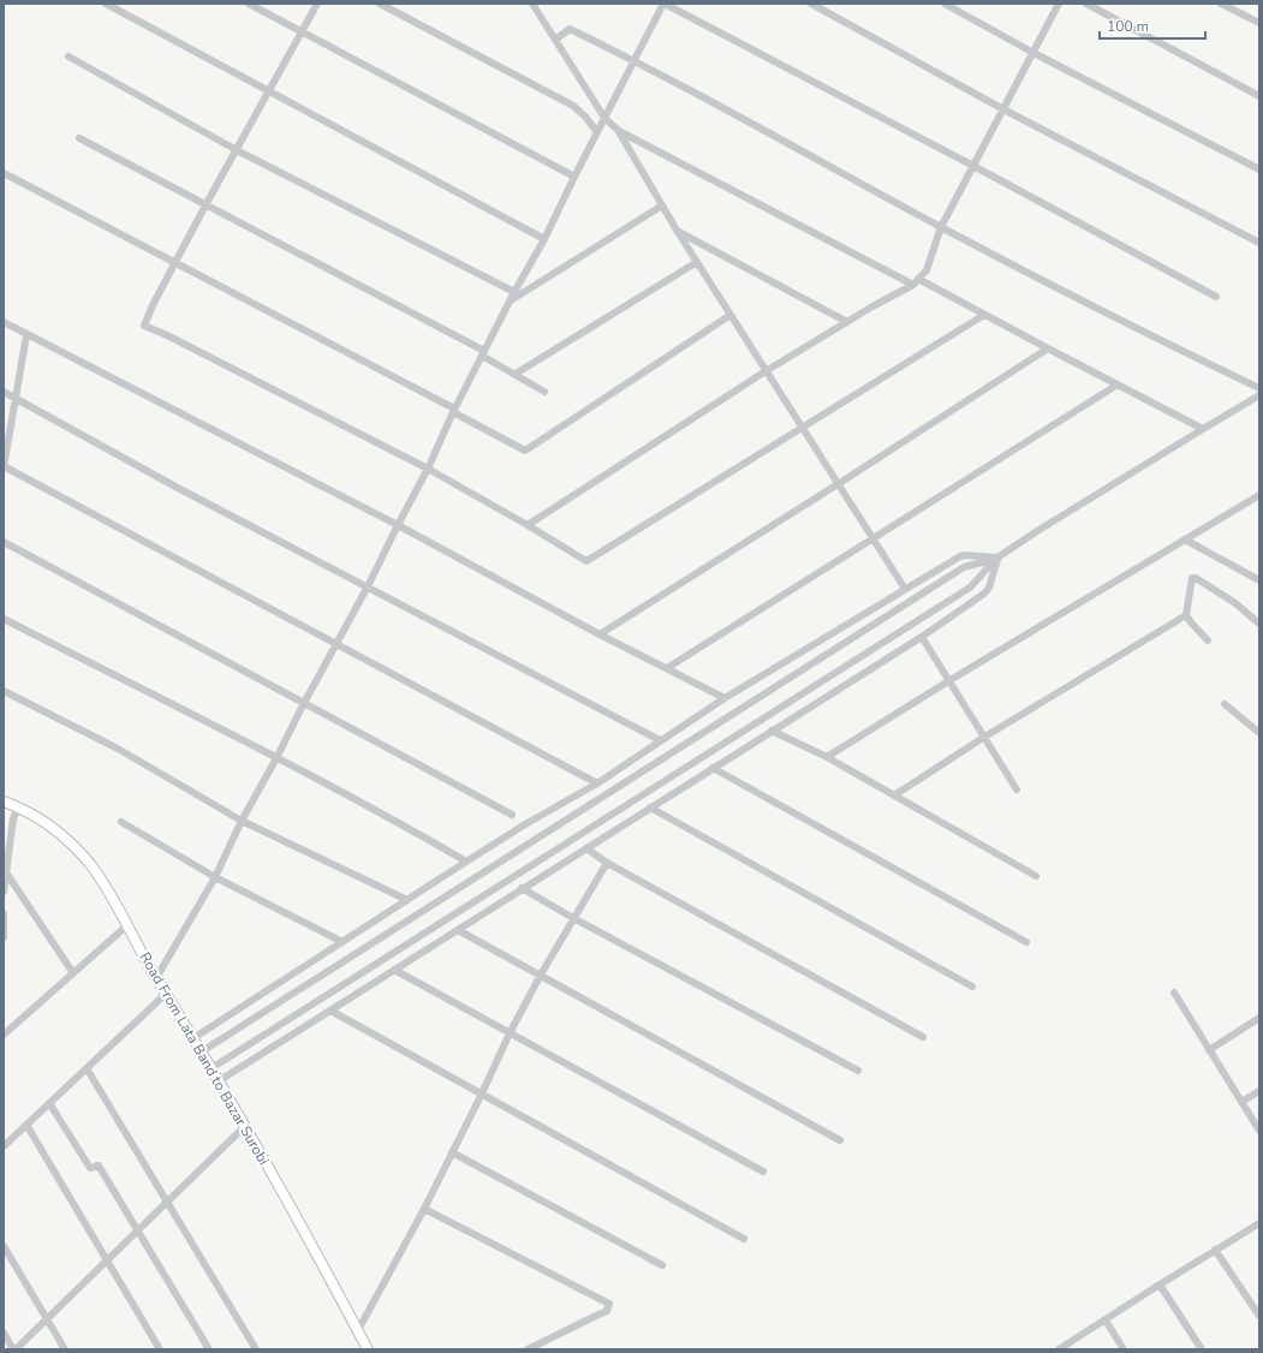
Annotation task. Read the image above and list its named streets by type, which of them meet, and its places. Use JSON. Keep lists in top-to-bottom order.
{
  "streets": {
    "main road": ["Road From Lata Band to Bazar Surobi"]
  },
  "scale_bar": "100 m"
}
